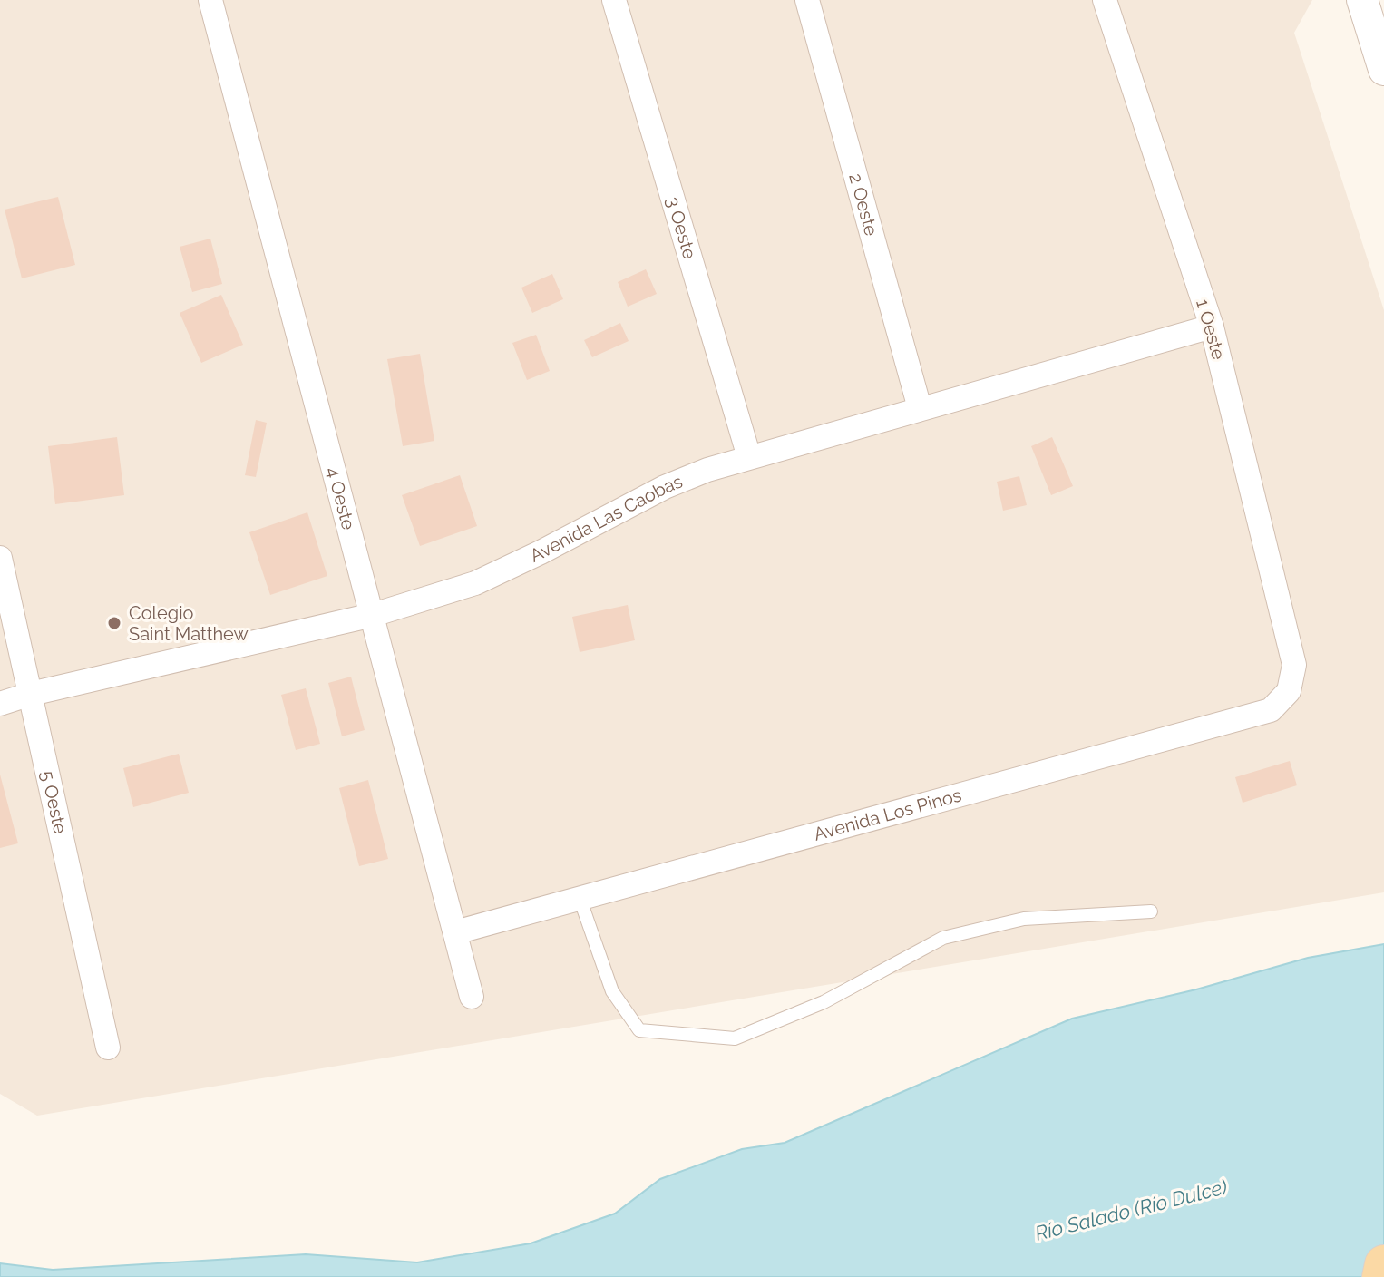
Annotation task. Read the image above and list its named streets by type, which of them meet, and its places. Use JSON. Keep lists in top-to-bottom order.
{
  "streets": {
    "street": [
      "2 Oeste",
      "3 Oeste",
      "1 Oeste",
      "4 Oeste",
      "Avenida Las Caobas",
      "5 Oeste",
      "Avenida Los Pinos"
    ]
  },
  "crossings": [
    ["2 Oeste", "Avenida Las Caobas"],
    ["3 Oeste", "Avenida Las Caobas"],
    ["1 Oeste", "Avenida Las Caobas"],
    ["1 Oeste", "Avenida Los Pinos"],
    ["4 Oeste", "Avenida Las Caobas"],
    ["4 Oeste", "Avenida Los Pinos"],
    ["Avenida Las Caobas", "5 Oeste"]
  ],
  "water": ["Río Salado (Río Dulce)"],
  "places": ["Colegio Saint Matthew"]
}
